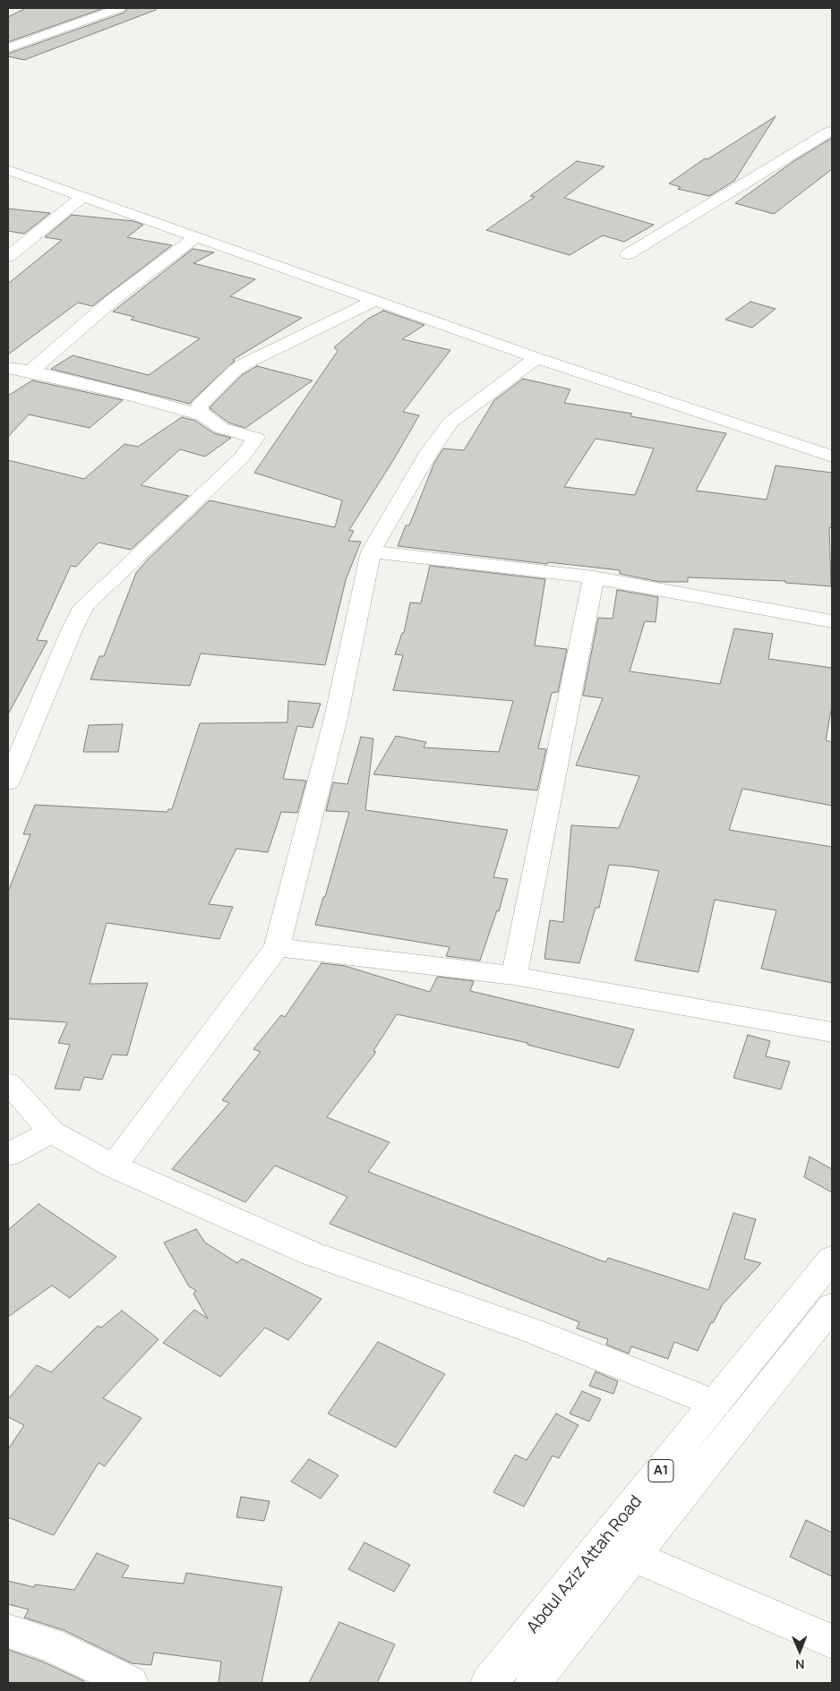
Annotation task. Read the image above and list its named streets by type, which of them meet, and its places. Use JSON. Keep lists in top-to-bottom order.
{
  "streets": {
    "main road": ["A1", "Abdul Aziz Attah Road"]
  },
  "north": "bottom"
}
